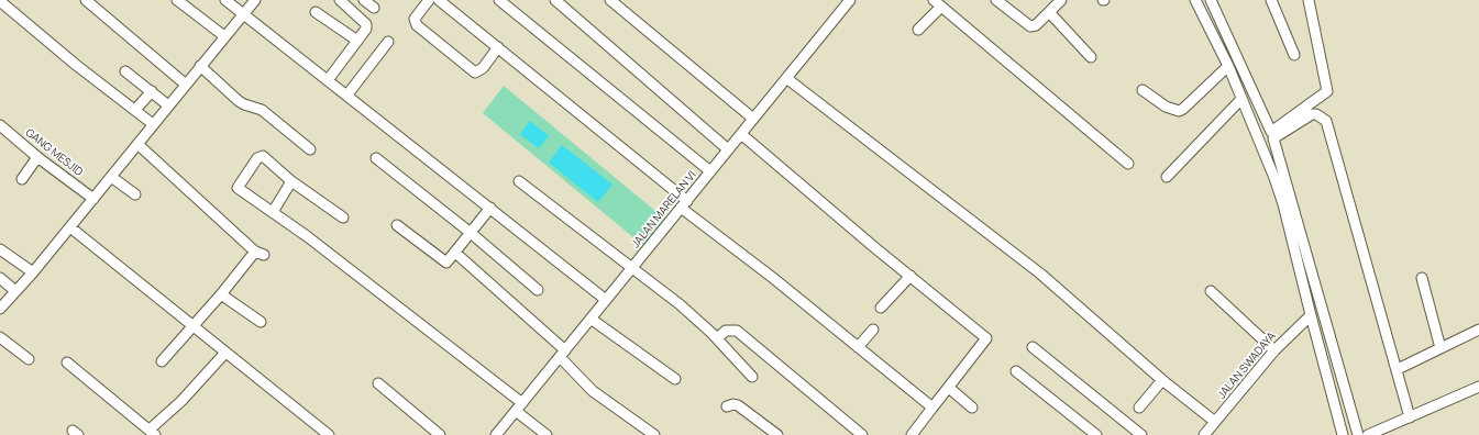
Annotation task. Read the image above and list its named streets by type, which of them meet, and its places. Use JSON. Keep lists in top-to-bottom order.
{
  "streets": {
    "street": ["GANG MESJID", "JALAN MARELAN VI", "JALAN SWADAYA"]
  }
}
